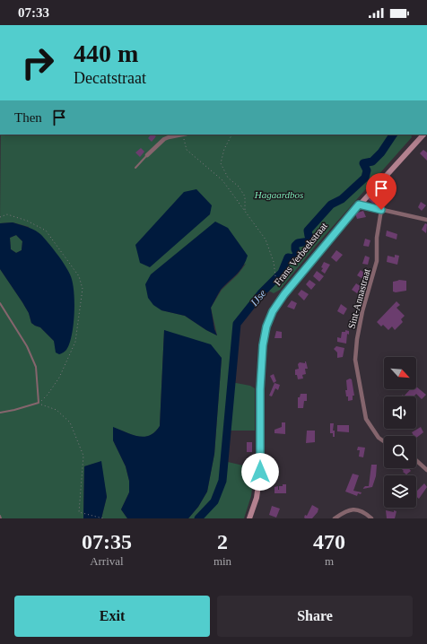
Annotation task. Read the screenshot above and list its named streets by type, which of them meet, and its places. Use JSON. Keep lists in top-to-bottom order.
{
  "streets": {
    "main road": ["Frans Verbeekstraat"],
    "street": ["Sint-Annastraat"]
  },
  "water": ["IJse"],
  "parks": ["Hagaardbos"],
  "north": "bottom right",
  "page": {
    "status": "07:33",
    "turn": ["440 m", "Decatstraat"],
    "then": "Then",
    "eta": [
      "07:35",
      "Arrival",
      "2",
      "min",
      "470",
      "m"
    ],
    "buttons": ["Exit", "Share"]
  }
}
